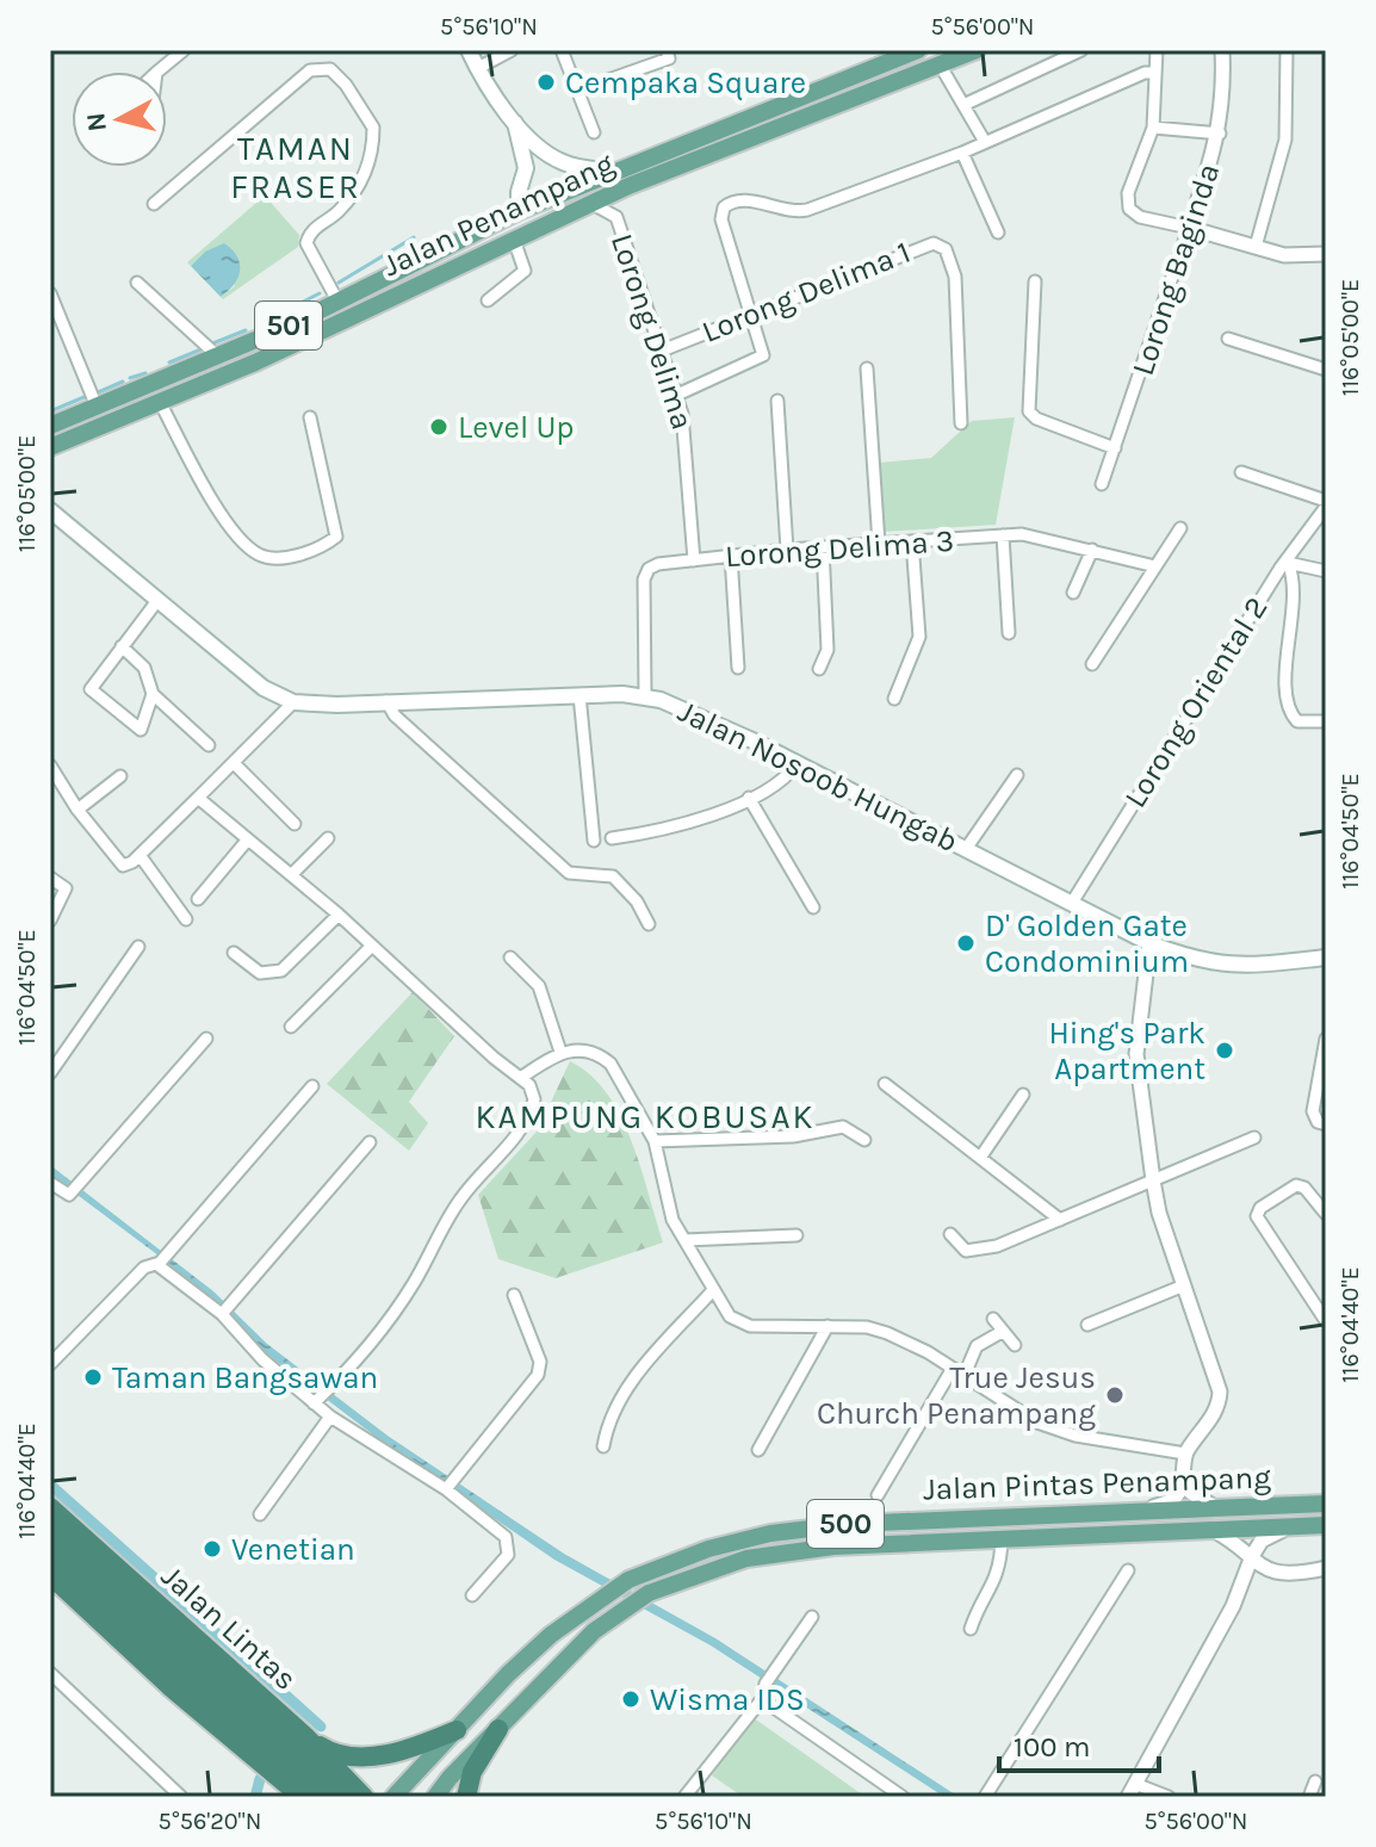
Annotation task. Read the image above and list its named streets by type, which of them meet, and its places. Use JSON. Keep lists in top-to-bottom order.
{
  "streets": {
    "highway": ["Jalan Lintas"],
    "main road": [
      "Jalan Penampang",
      "501",
      "Jalan Nosoob Hungab",
      "Jalan Pintas Penampang",
      "500"
    ],
    "street": [
      "Lorong Baginda",
      "Lorong Delima 1",
      "Lorong Delima",
      "Lorong Delima 3",
      "Lorong Oriental 2"
    ]
  },
  "crossings": [
    ["Jalan Penampang", "Lorong Delima"],
    ["Lorong Delima 1", "Lorong Delima"],
    ["Lorong Delima", "Lorong Delima 3"],
    ["Lorong Delima 3", "Jalan Nosoob Hungab"],
    ["Lorong Oriental 2", "Jalan Nosoob Hungab"]
  ],
  "districts": ["TAMAN FRASER", "KAMPUNG KOBUSAK"],
  "places": [
    "Cempaka Square",
    "Level Up",
    "D' Golden Gate Condominium",
    "Hing's Park Apartment",
    "Taman Bangsawan",
    "True Jesus Church Penampang",
    "Venetian",
    "Wisma IDS"
  ],
  "scale_bar": "100 m",
  "north": "left",
  "coordinates": [
    "5°56'10\"N",
    "5°56'00\"N",
    "116°05'00\"E",
    "116°04'50\"E",
    "116°04'40\"E",
    "5°56'20\"N"
  ]
}
